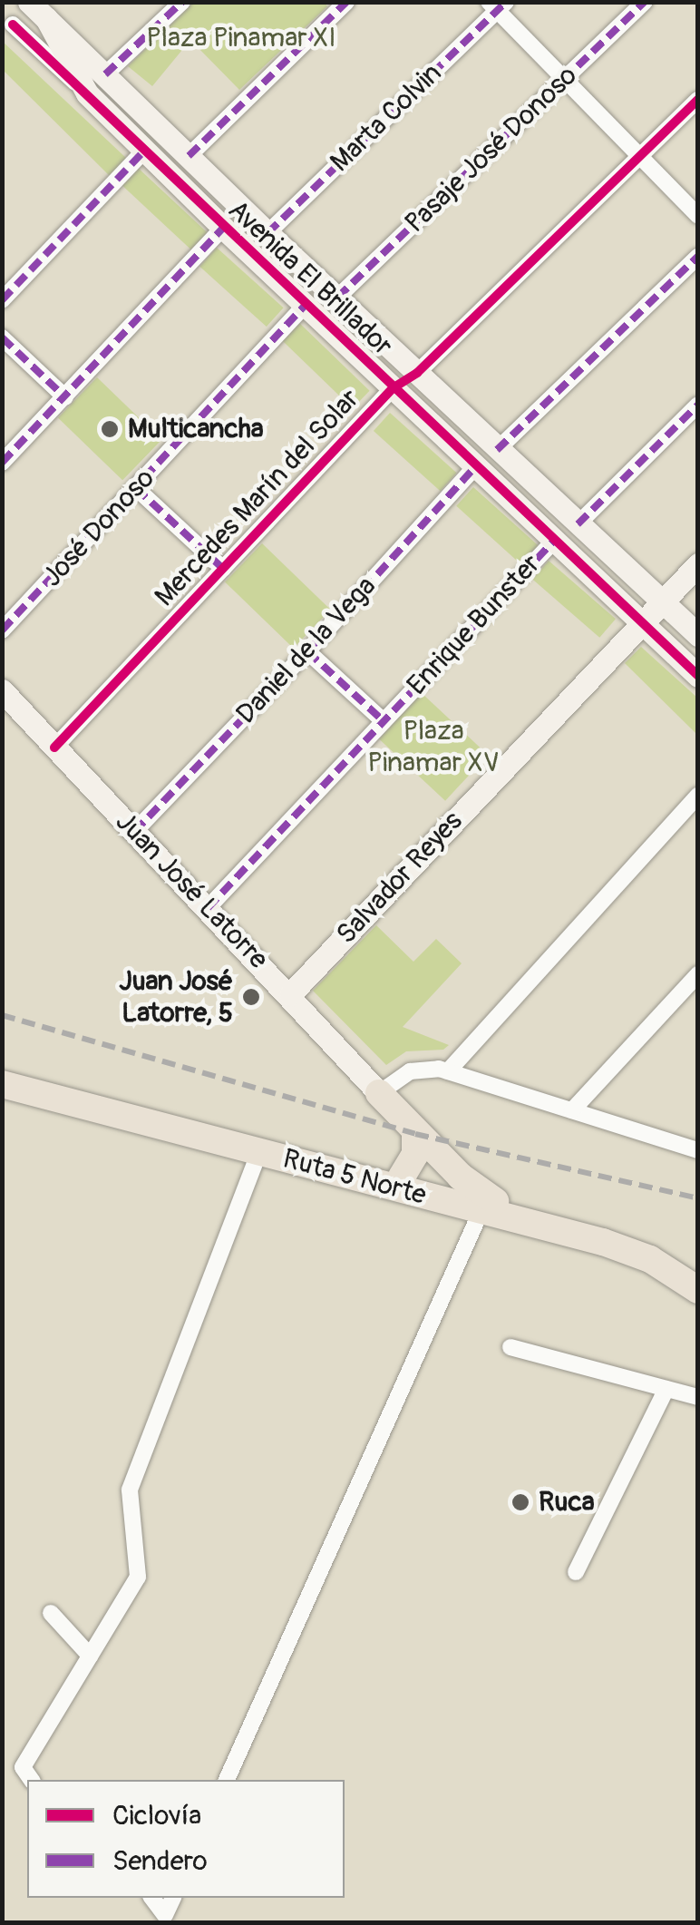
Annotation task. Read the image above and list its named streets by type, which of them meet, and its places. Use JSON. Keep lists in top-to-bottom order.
{
  "streets": {
    "highway": ["Ruta 5 Norte"],
    "street": [
      "Marta Colvin",
      "Pasaje José Donoso",
      "Avenida El Brillador",
      "Mercedes Marín del Solar",
      "José Donoso",
      "Enrique Bunster",
      "Daniel de la Vega",
      "Salvador Reyes",
      "Juan José Latorre"
    ]
  },
  "crossings": [
    ["Marta Colvin", "Avenida El Brillador"],
    ["Pasaje José Donoso", "Avenida El Brillador"],
    ["Avenida El Brillador", "Mercedes Marín del Solar"],
    ["Avenida El Brillador", "José Donoso"],
    ["Avenida El Brillador", "Enrique Bunster"],
    ["Avenida El Brillador", "Daniel de la Vega"],
    ["Avenida El Brillador", "Salvador Reyes"],
    ["Mercedes Marín del Solar", "Juan José Latorre"],
    ["Enrique Bunster", "Juan José Latorre"],
    ["Daniel de la Vega", "Juan José Latorre"],
    ["Salvador Reyes", "Juan José Latorre"]
  ],
  "parks": ["Plaza Pinamar XI", "Plaza Pinamar XV"],
  "places": ["Multicancha", "Juan José Latorre, 5", "Ruca"],
  "legend": ["Ciclovía", "Sendero"]
}
